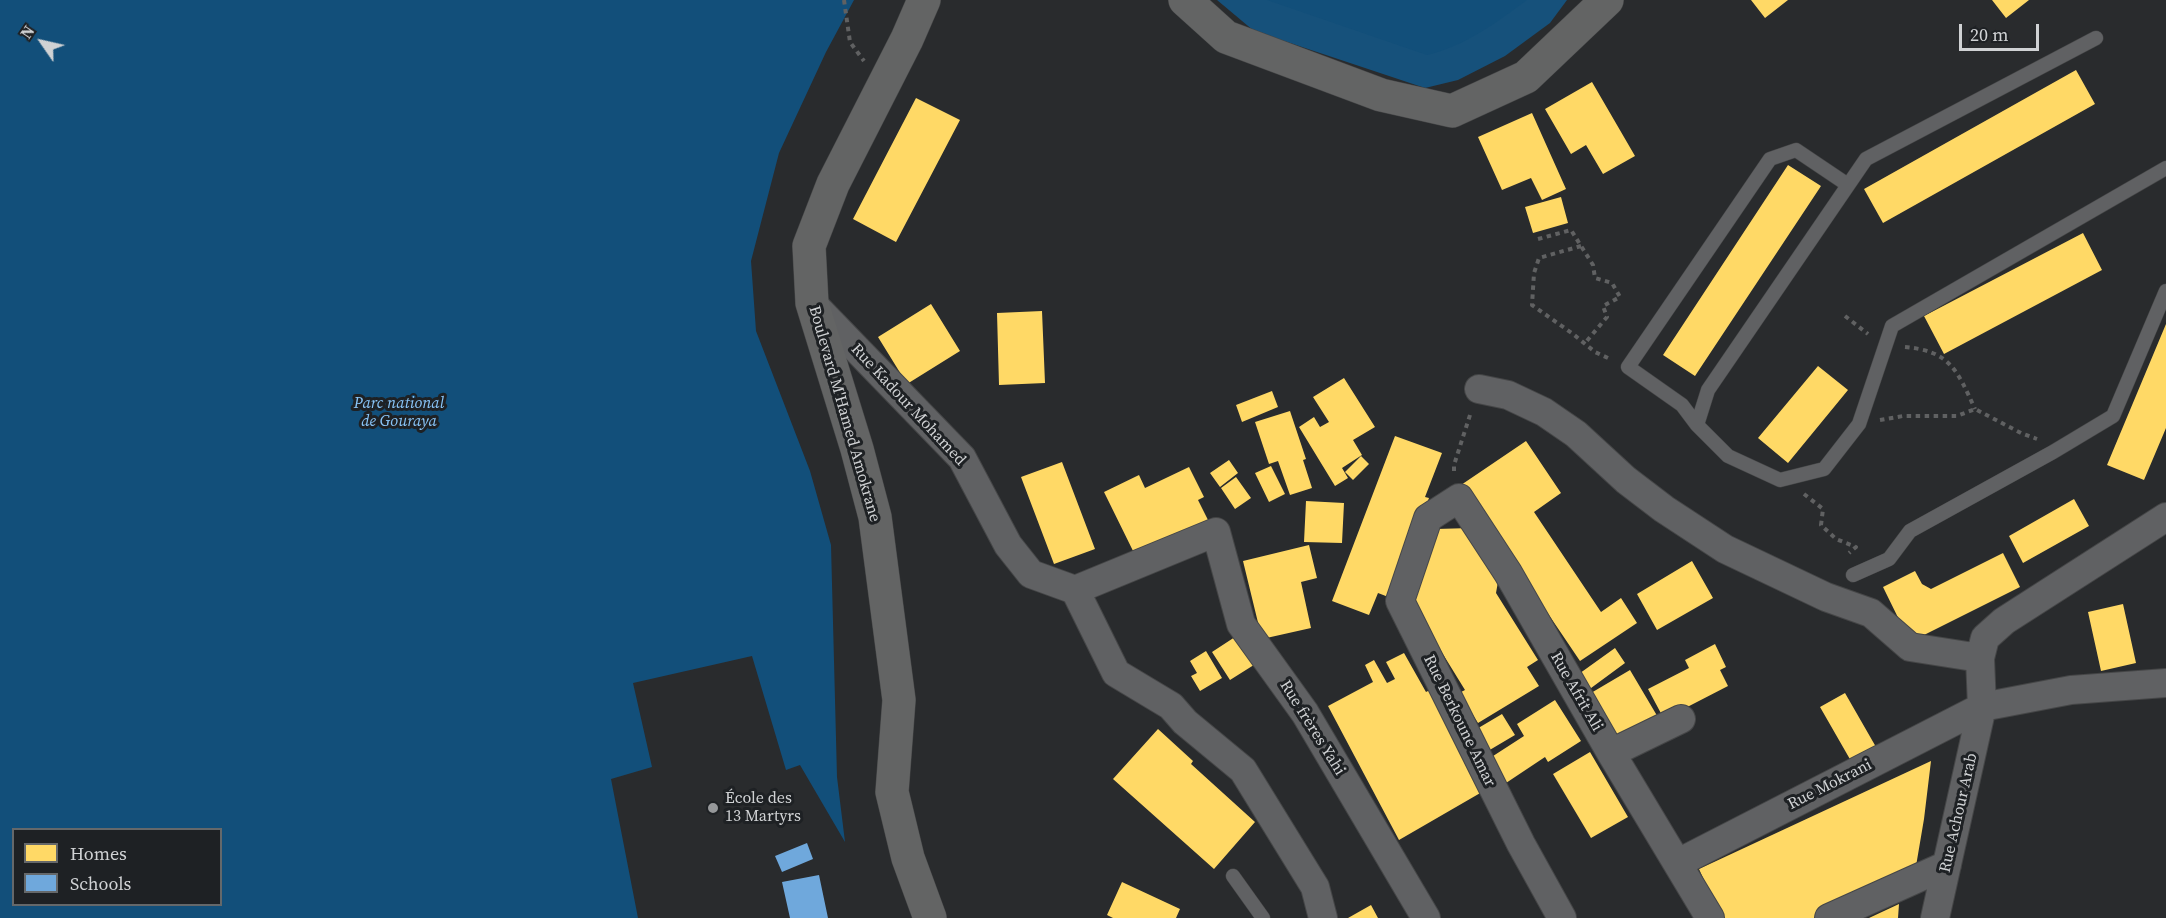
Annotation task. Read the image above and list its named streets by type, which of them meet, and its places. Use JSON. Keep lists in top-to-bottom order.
{
  "streets": {
    "main road": ["Boulevard M'Hamed Amokrane"],
    "street": [
      "Rue Kadour Mohamed",
      "Rue Afrit Ali",
      "Rue Berkoune Amar",
      "Rue frères Yahi",
      "Rue Mokrani",
      "Rue Achour Arab"
    ]
  },
  "crossings": [
    ["Rue Kadour Mohamed", "Boulevard M'Hamed Amokrane"],
    ["Rue Kadour Mohamed", "Rue frères Yahi"],
    ["Rue Afrit Ali", "Rue Berkoune Amar"],
    ["Rue Afrit Ali", "Rue Mokrani"],
    ["Rue Mokrani", "Rue Achour Arab"]
  ],
  "parks": ["Parc national de Gouraya"],
  "places": ["École des 13 Martyrs"],
  "legend": ["Homes", "Schools"],
  "scale_bar": "20 m",
  "north": "top left"
}
